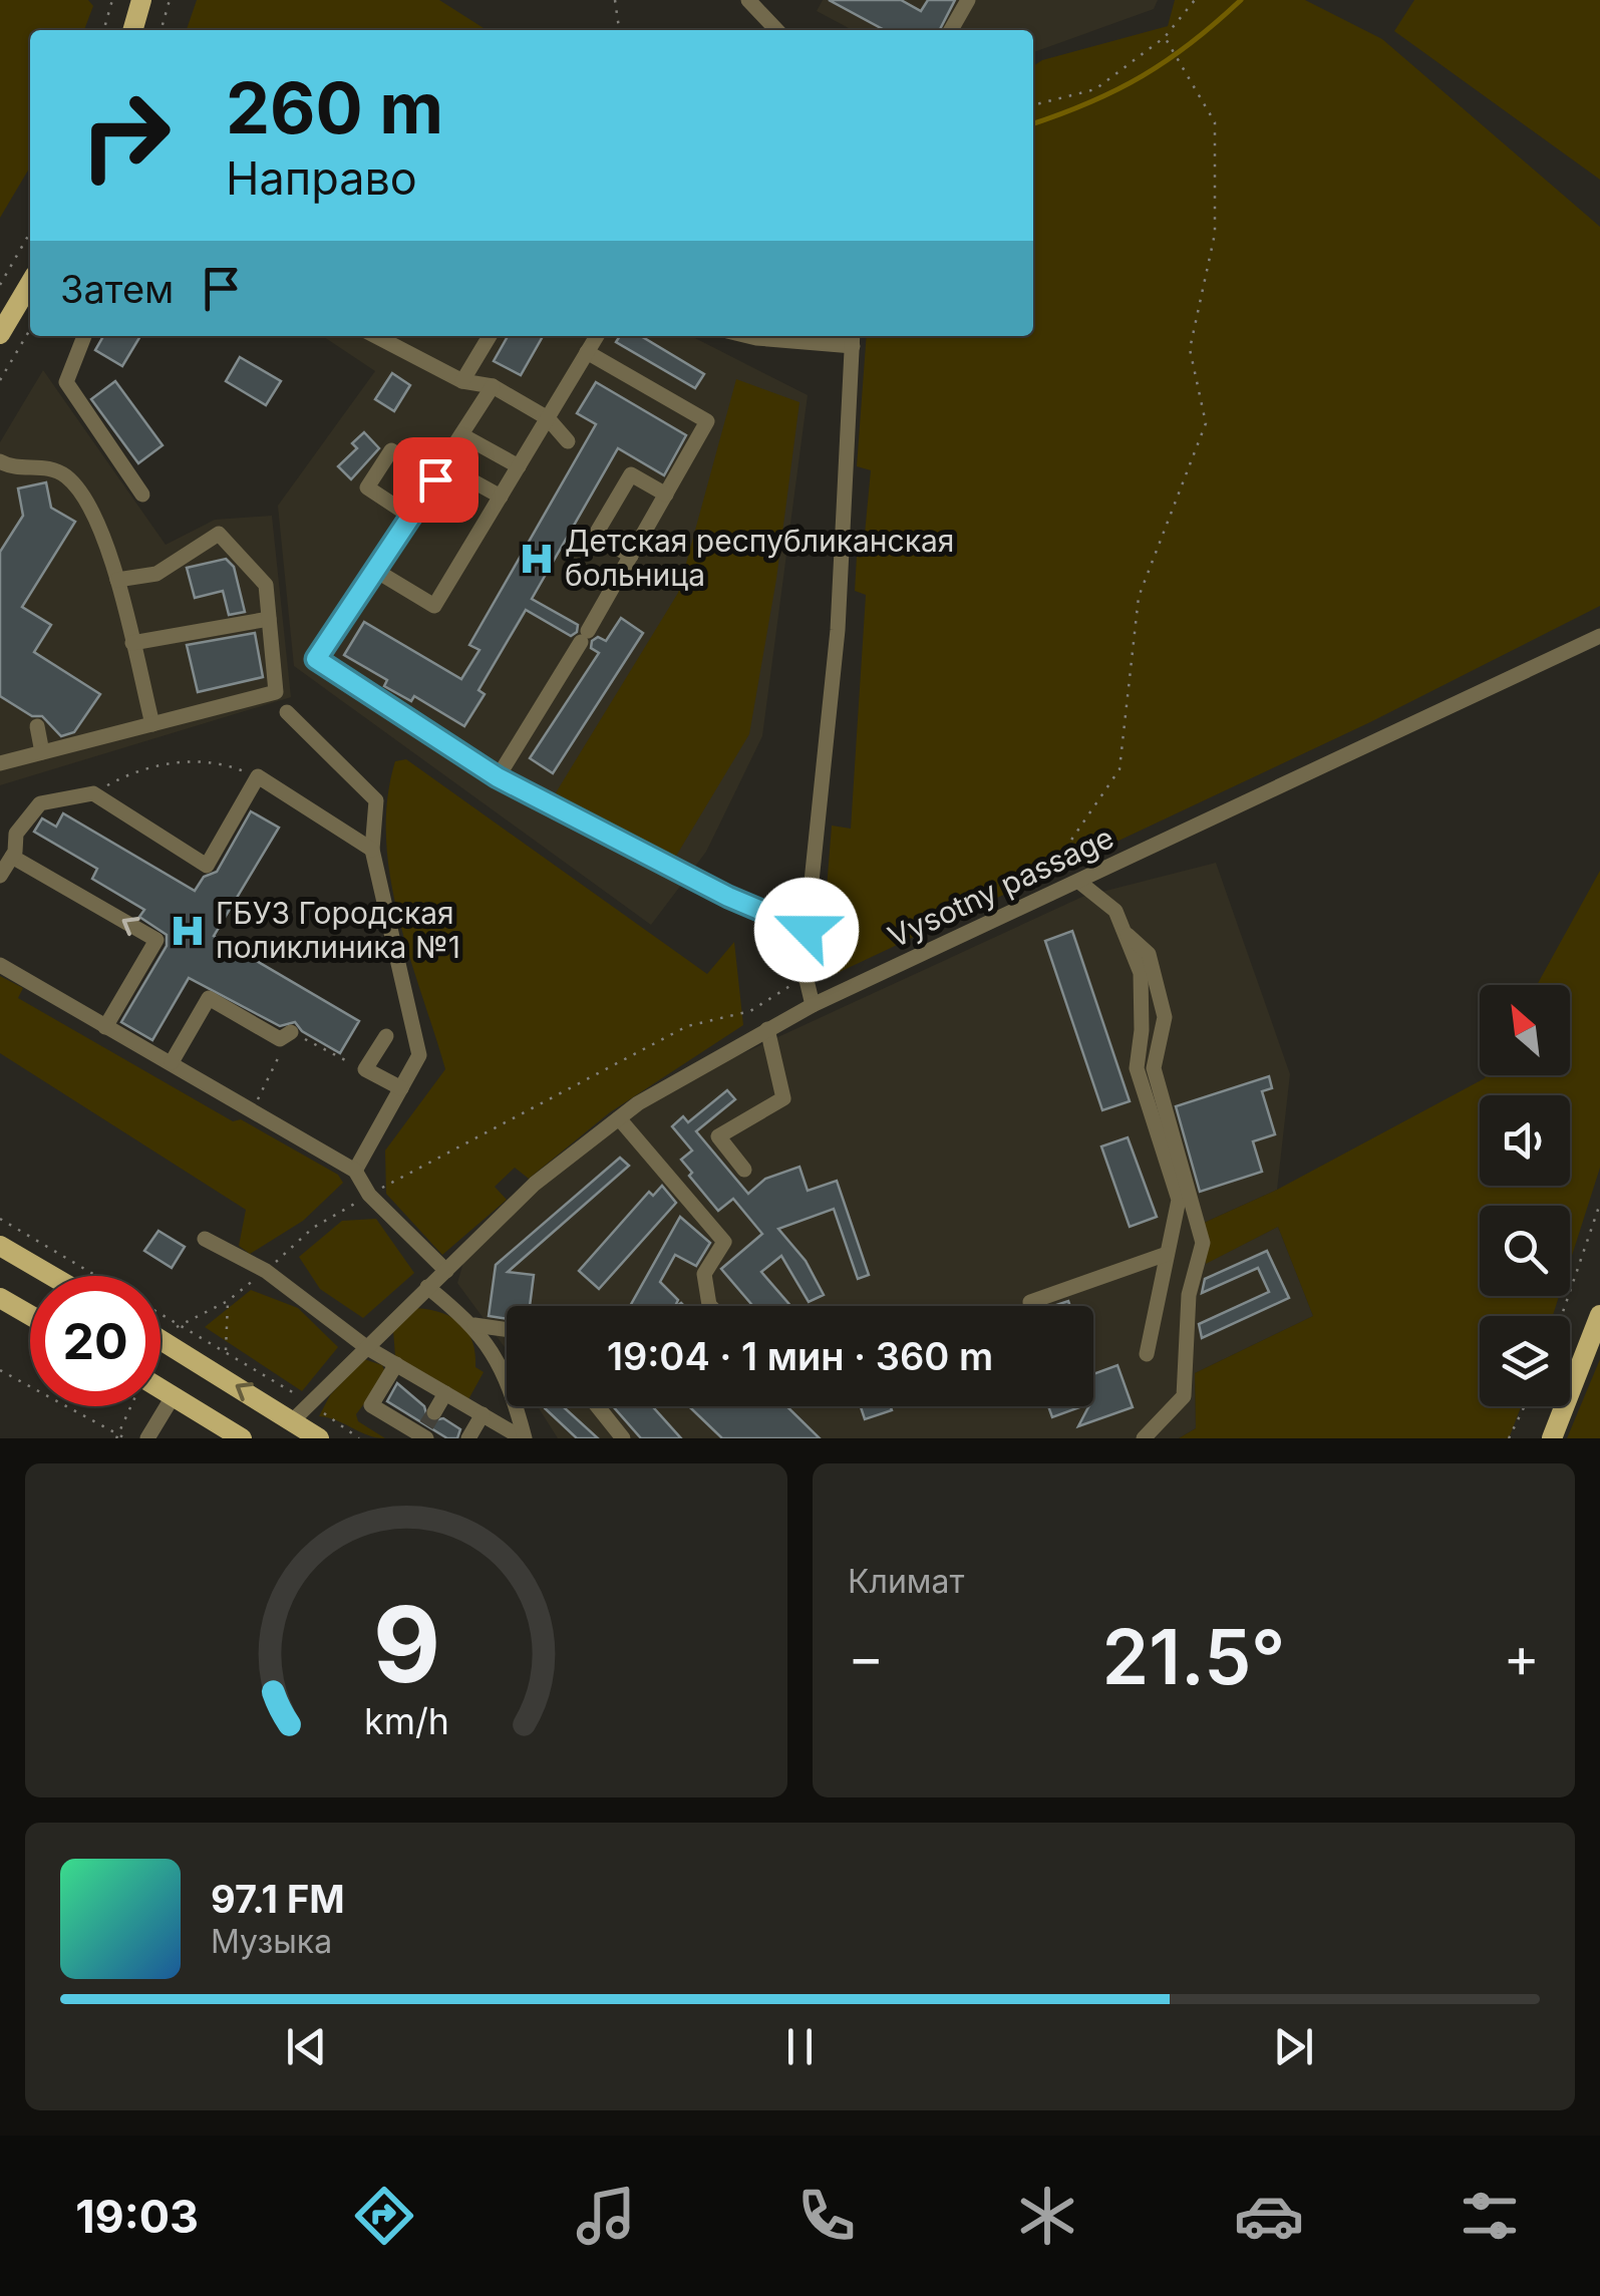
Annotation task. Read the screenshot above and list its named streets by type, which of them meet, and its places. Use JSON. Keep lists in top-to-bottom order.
{
  "streets": {
    "street": ["Vysotny passage"]
  },
  "places": {
    "hospital": ["Детская республиканская больница", "ГБУЗ Городская поликлиника №1"]
  },
  "north": "top left",
  "page": {
    "turn": ["260 m", "Направо"],
    "then": "Затем",
    "limit": "20",
    "trip": "19:04 · 1 мин · 360 m",
    "tile": "Климат",
    "heat": ["−", "21.5°", "+"],
    "song": ["97.1 FM", "Музыка"],
    "tabs": "19:03",
    "gauge": ["9", "km/h"]
  }
}
